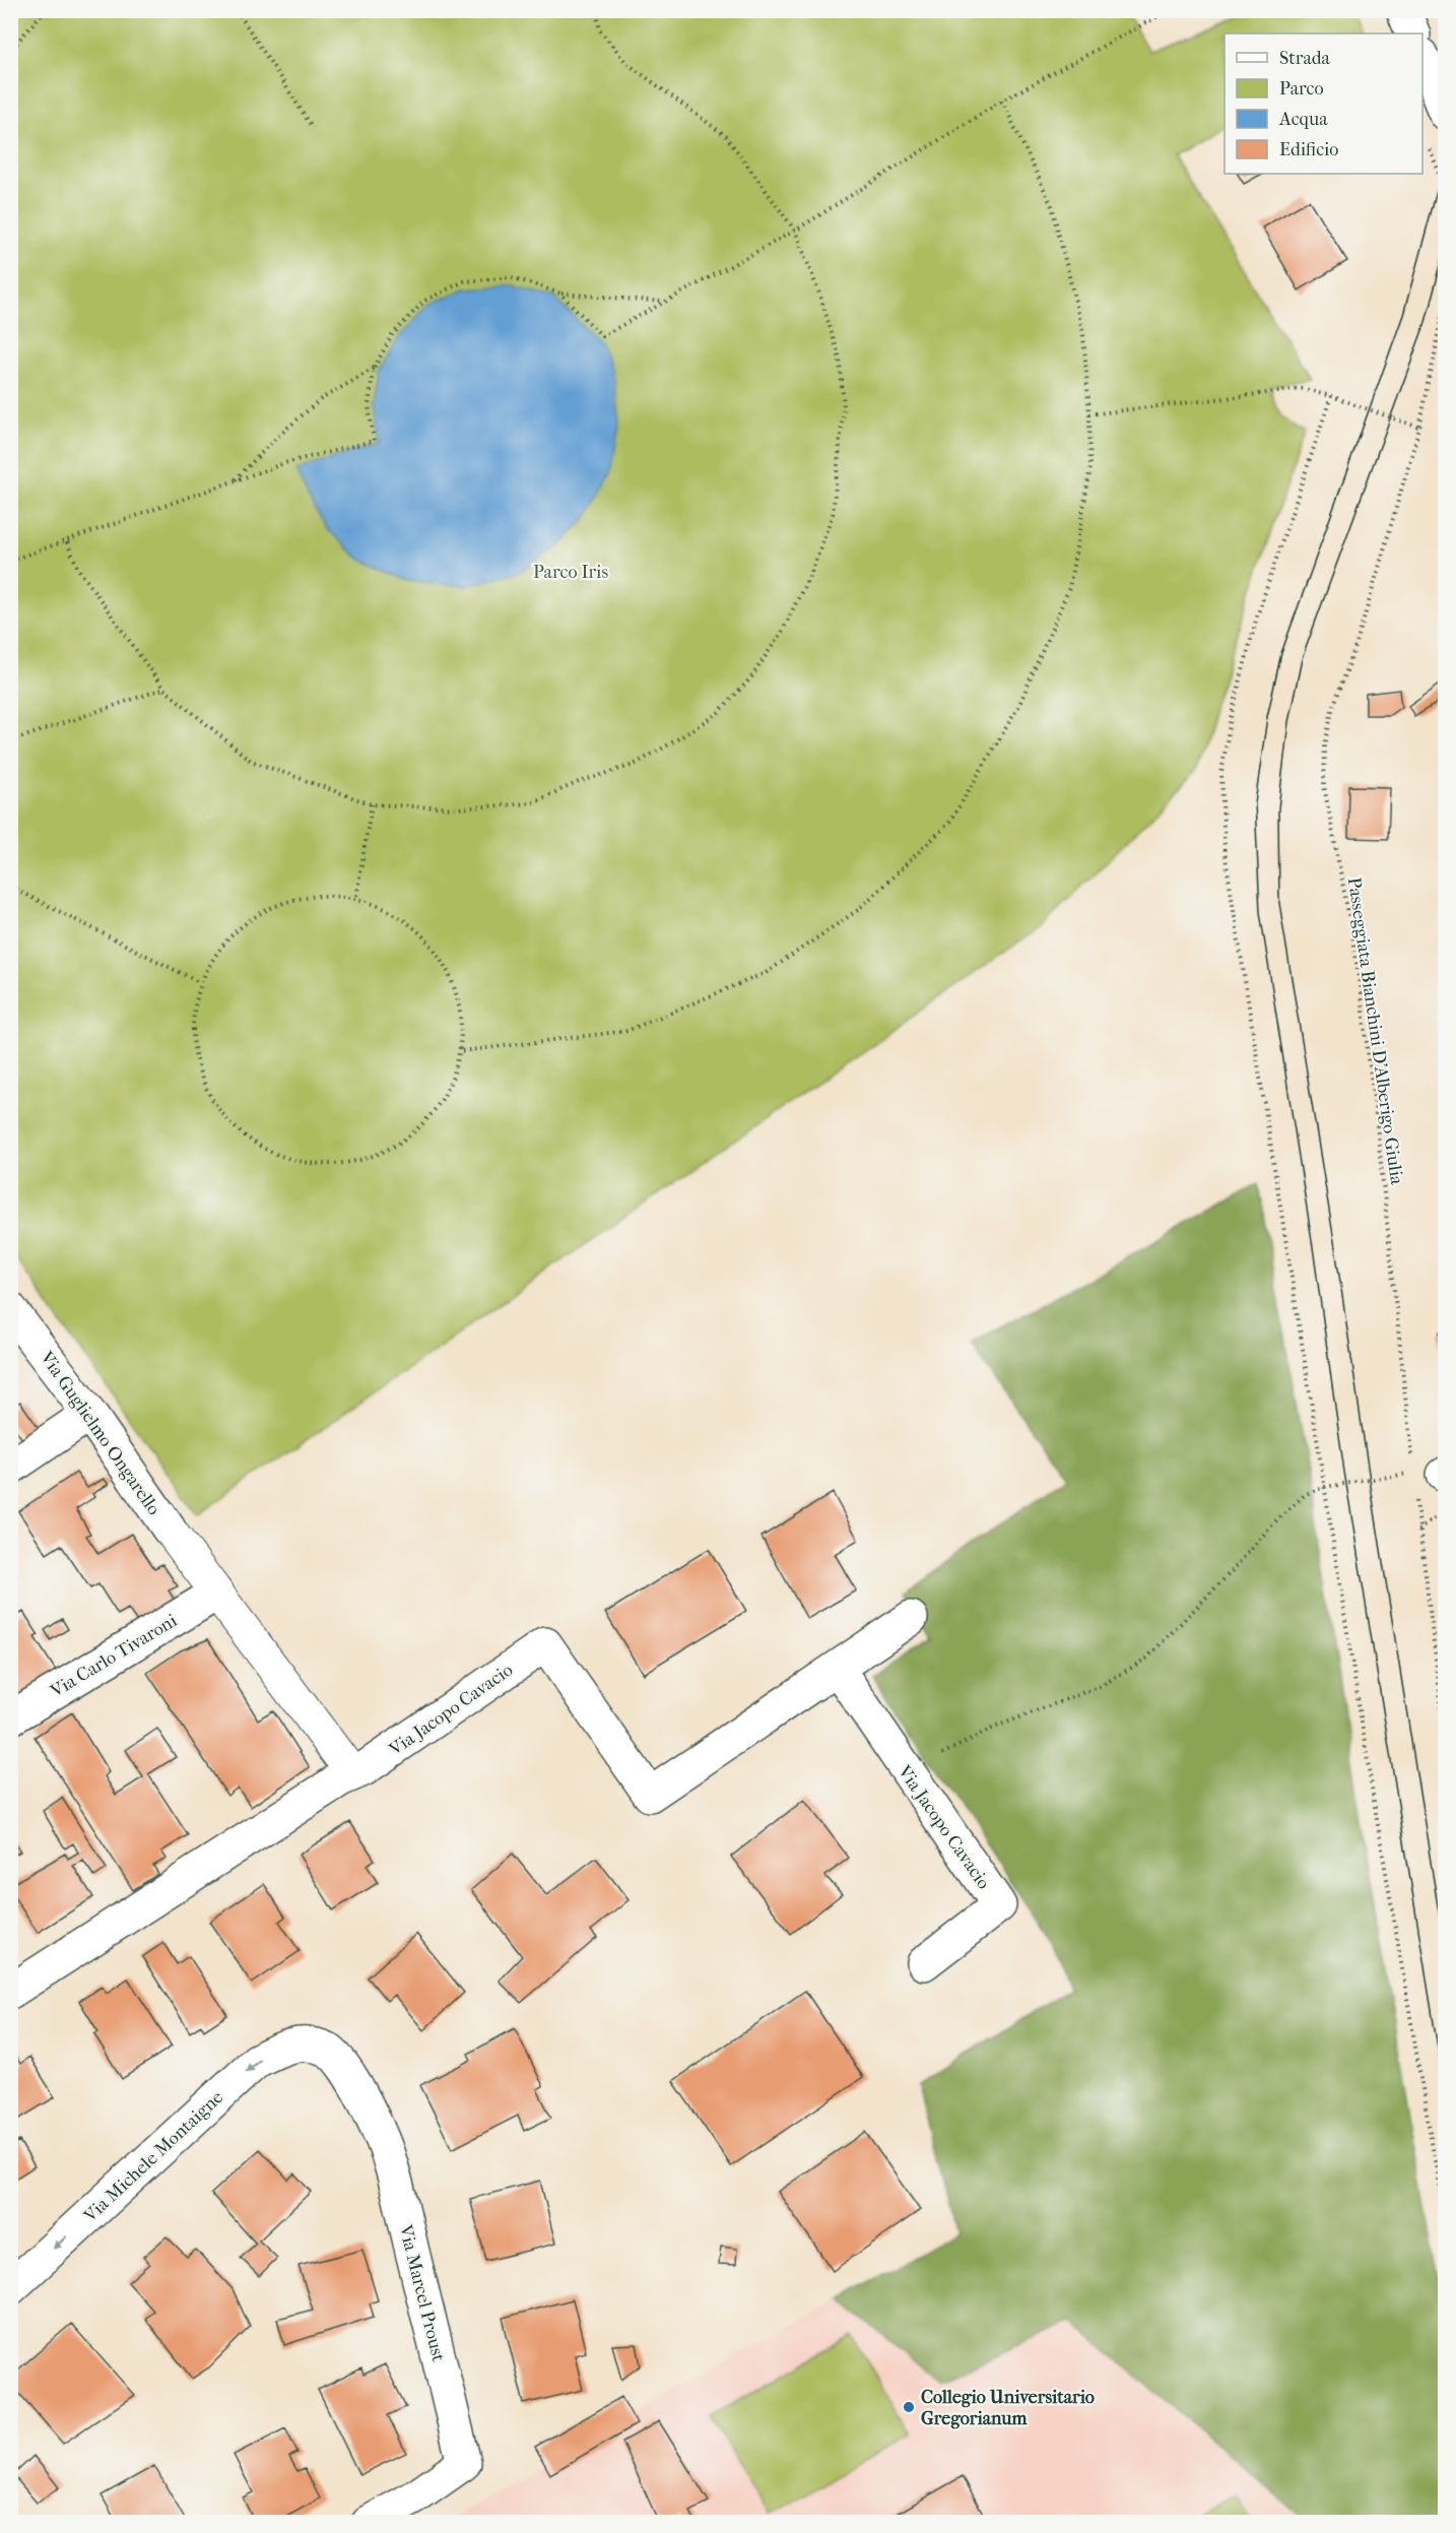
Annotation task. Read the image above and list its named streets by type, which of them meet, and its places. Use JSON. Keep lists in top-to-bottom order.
{
  "streets": {
    "street": [
      "Via Guglielmo Ongarello",
      "Via Carlo Tivaroni",
      "Via Jacopo Cavacio",
      "Via Michele Montaigne",
      "Via Marcel Proust"
    ],
    "path": ["Passeggiata Bianchini D’Alberigo Giulia"]
  },
  "crossings": [
    ["Via Michele Montaigne", "Via Marcel Proust"]
  ],
  "one_way": ["Via Michele Montaigne"],
  "parks": ["Parco Iris"],
  "places": ["Collegio Universitario Gregorianum"],
  "legend": [
    "Strada",
    "Parco",
    "Acqua",
    "Edificio"
  ]
}
